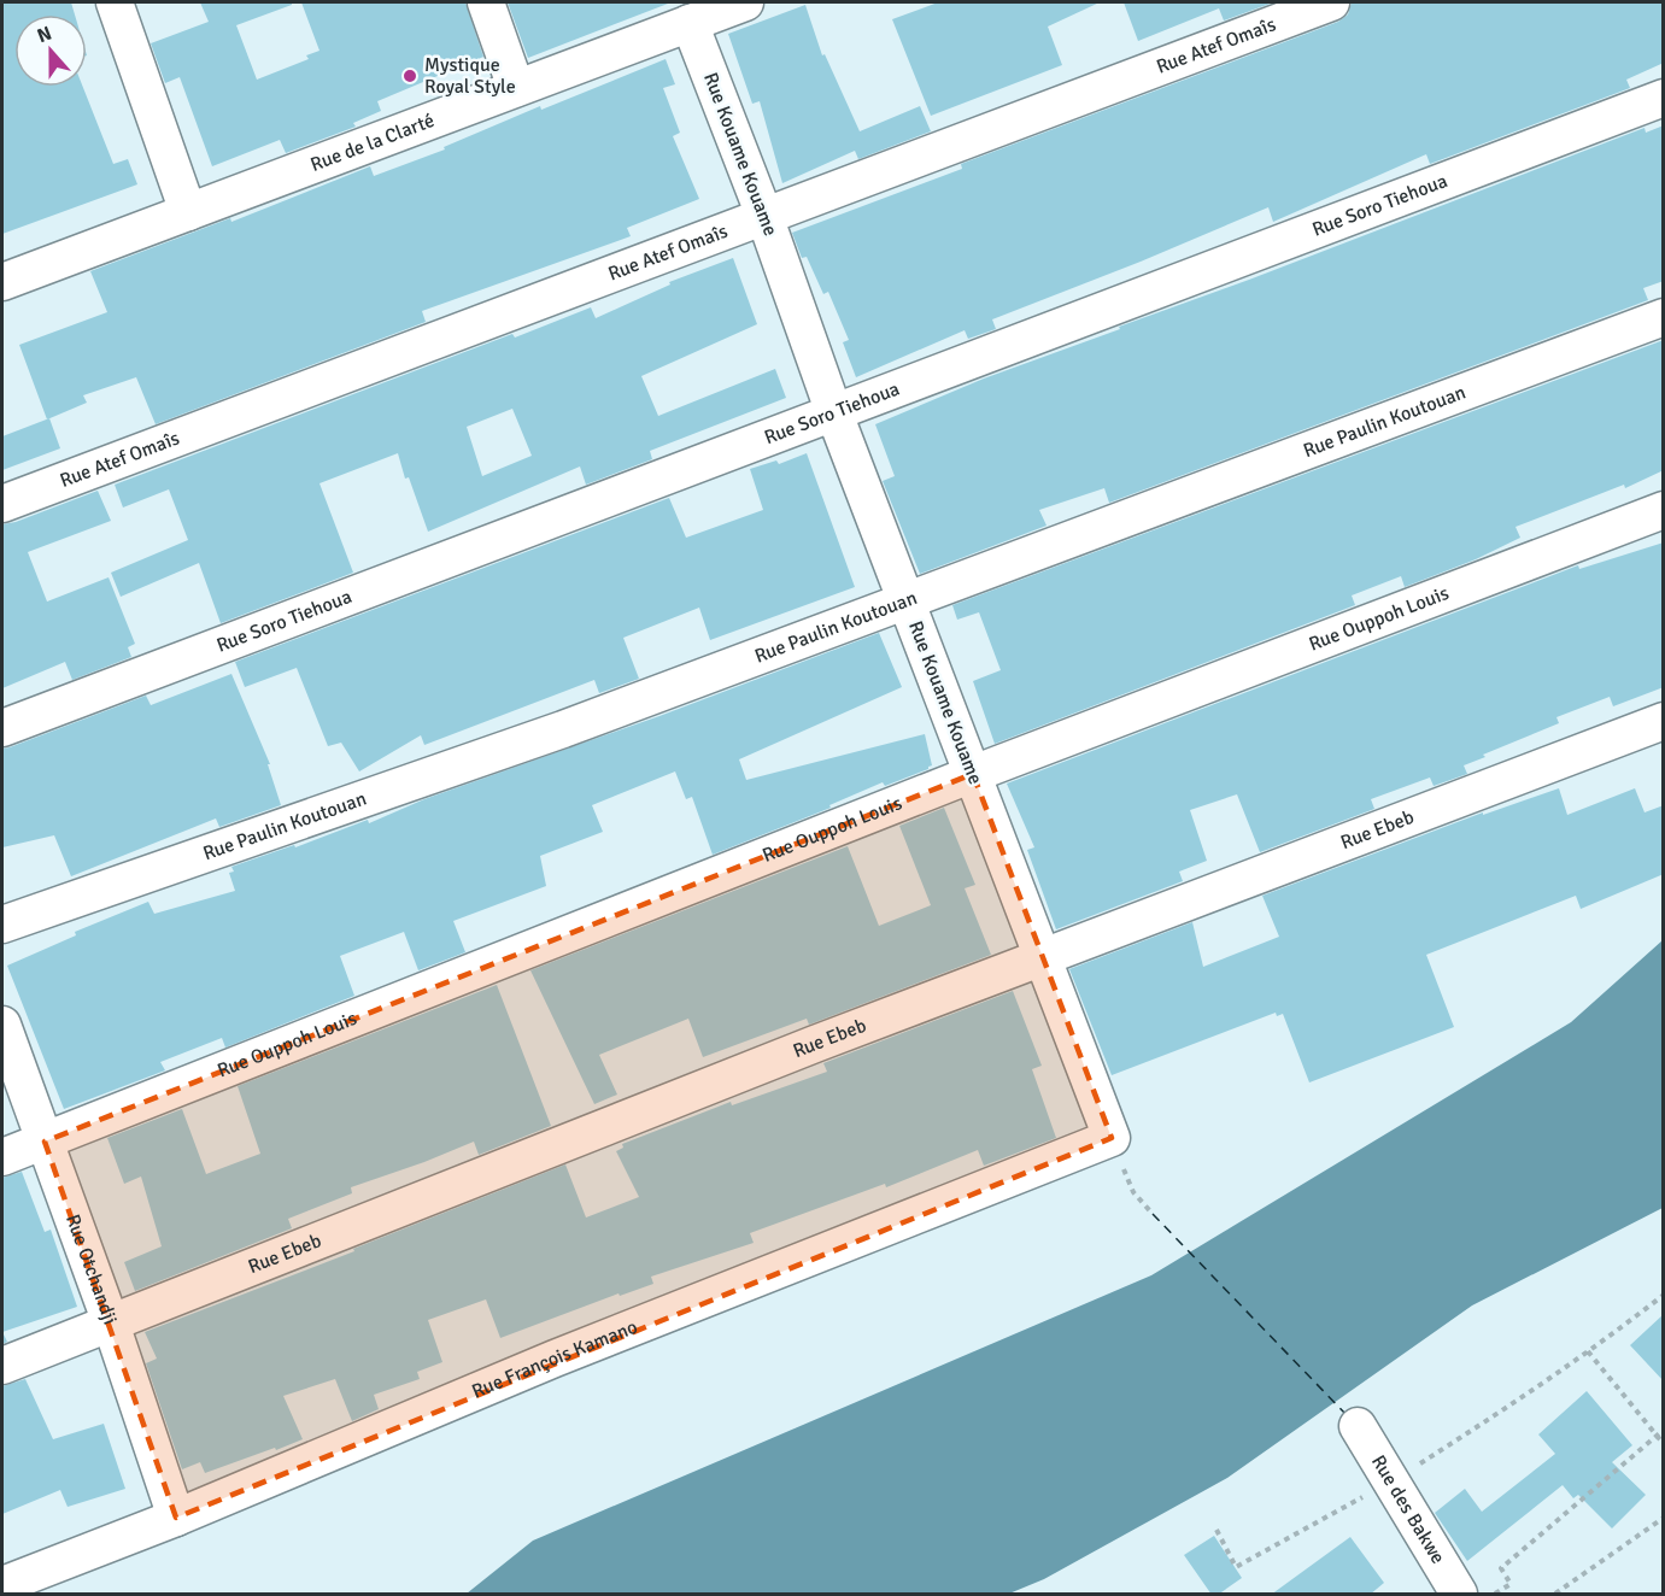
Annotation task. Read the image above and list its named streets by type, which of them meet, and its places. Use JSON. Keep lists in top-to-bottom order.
{
  "streets": {
    "street": [
      "Rue Atef Omaîs",
      "Rue de la Clarté",
      "Rue Kouame Kouame",
      "Rue Soro Tiehoua",
      "Rue Paulin Koutouan",
      "Rue Ouppoh Louis",
      "Rue Ebeb",
      "Rue Otchandji",
      "Rue François Kamano",
      "Rue des Bakwe"
    ]
  },
  "crossings": [
    ["Rue Atef Omaîs", "Rue Kouame Kouame"],
    ["Rue de la Clarté", "Rue Kouame Kouame"],
    ["Rue Kouame Kouame", "Rue Soro Tiehoua"],
    ["Rue Kouame Kouame", "Rue Paulin Koutouan"],
    ["Rue Kouame Kouame", "Rue Ouppoh Louis"],
    ["Rue Kouame Kouame", "Rue Ebeb"],
    ["Rue Kouame Kouame", "Rue François Kamano"],
    ["Rue Ouppoh Louis", "Rue Otchandji"],
    ["Rue Ebeb", "Rue Otchandji"],
    ["Rue Otchandji", "Rue François Kamano"]
  ],
  "places": ["Mystique Royal Style"],
  "north": "top"
}
